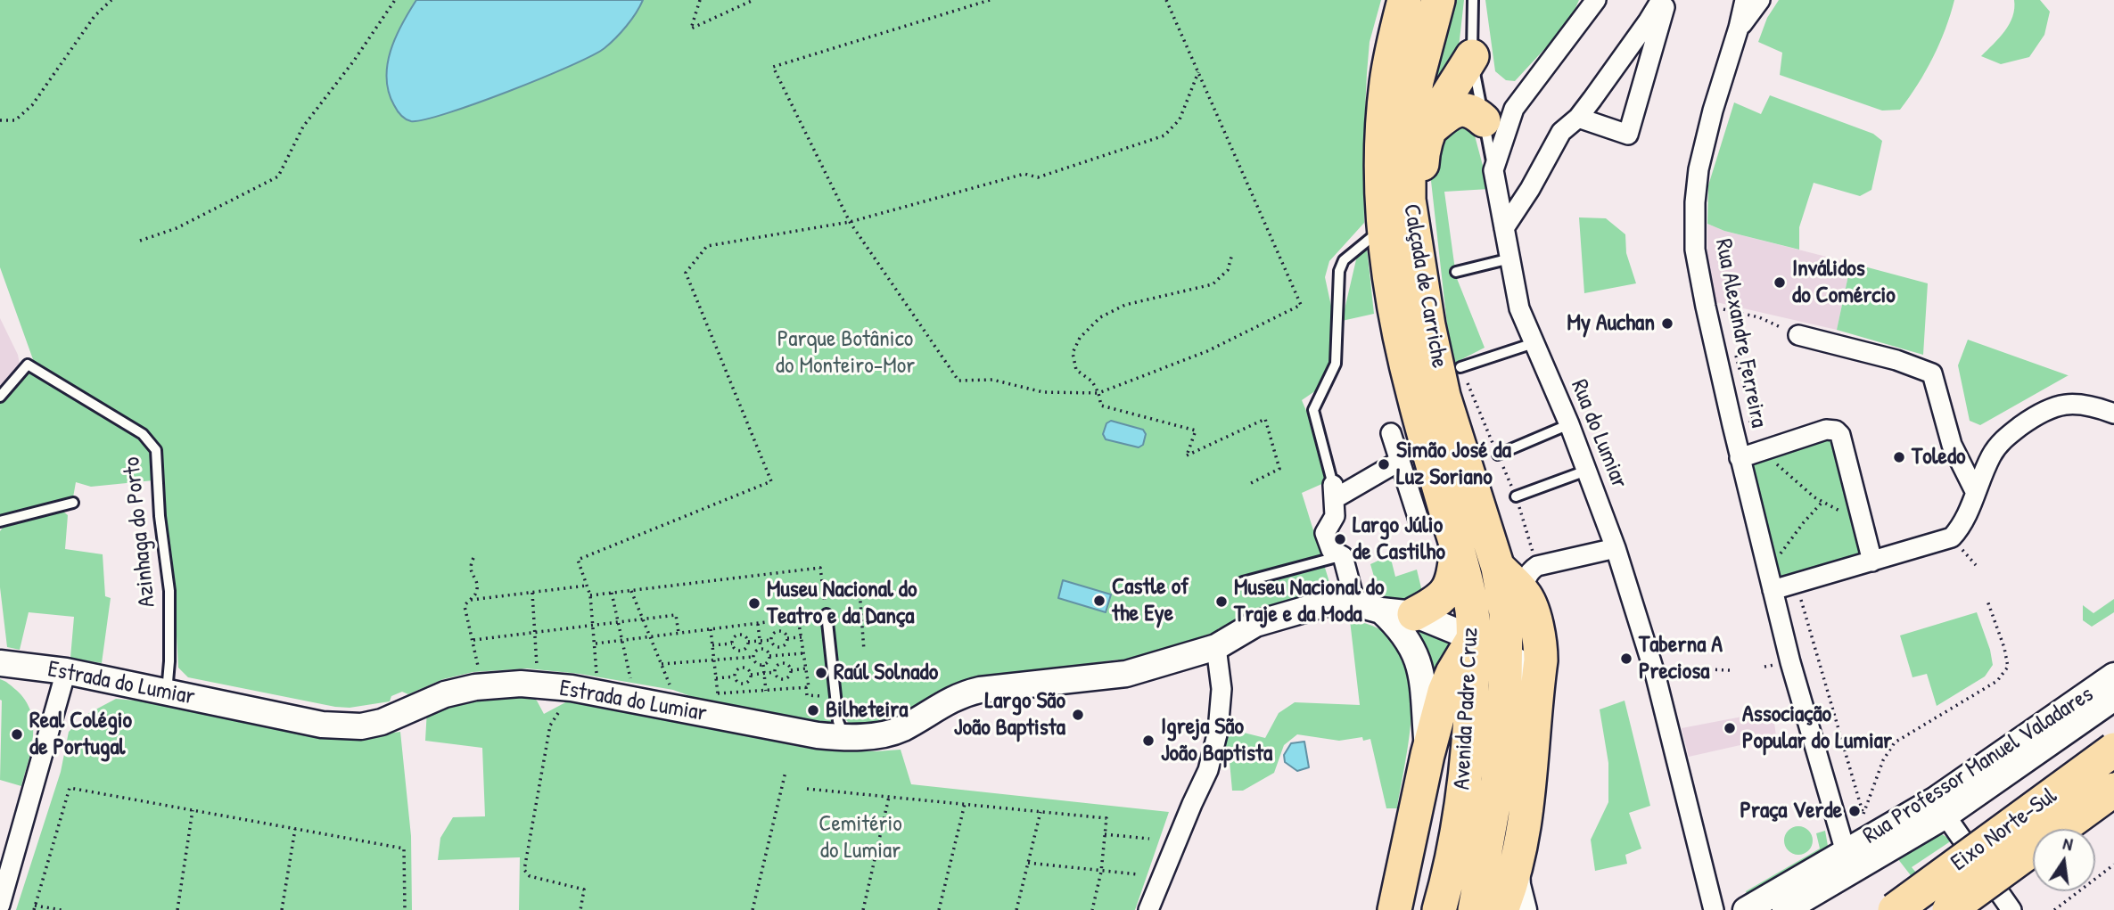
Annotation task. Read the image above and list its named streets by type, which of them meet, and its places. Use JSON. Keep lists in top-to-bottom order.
{
  "streets": {
    "highway": ["Calçada de Carriche", "Avenida Padre Cruz", "Eixo Norte-Sul"],
    "street": [
      "Rua Alexandre Ferreira",
      "Rua do Lumiar",
      "Estrada do Lumiar",
      "Rua Professor Manuel Valadares"
    ],
    "lane": ["Azinhaga do Porto"]
  },
  "crossings": [
    ["Calçada de Carriche", "Avenida Padre Cruz"],
    ["Rua Alexandre Ferreira", "Rua Professor Manuel Valadares"],
    ["Azinhaga do Porto", "Estrada do Lumiar"],
    ["Estrada do Lumiar", "Avenida Padre Cruz"]
  ],
  "parks": ["Parque Botânico do Monteiro-Mor", "Cemitério do Lumiar"],
  "places": [
    "Inválidos do Comércio",
    "My Auchan",
    "Toledo",
    "Simão José da Luz Soriano",
    "Largo Júlio de Castilho",
    "Castle of the Eye",
    "Museu Nacional do Traje e da Moda",
    "Museu Nacional do Teatro e da Dança",
    "Taberna A Preciosa",
    "Raúl Solnado",
    "Bilheteira",
    "Largo São João Baptista",
    "Associação Popular do Lumiar",
    "Real Colégio de Portugal",
    "Igreja São João Baptista",
    "Praça Verde"
  ],
  "north": "top"
}
